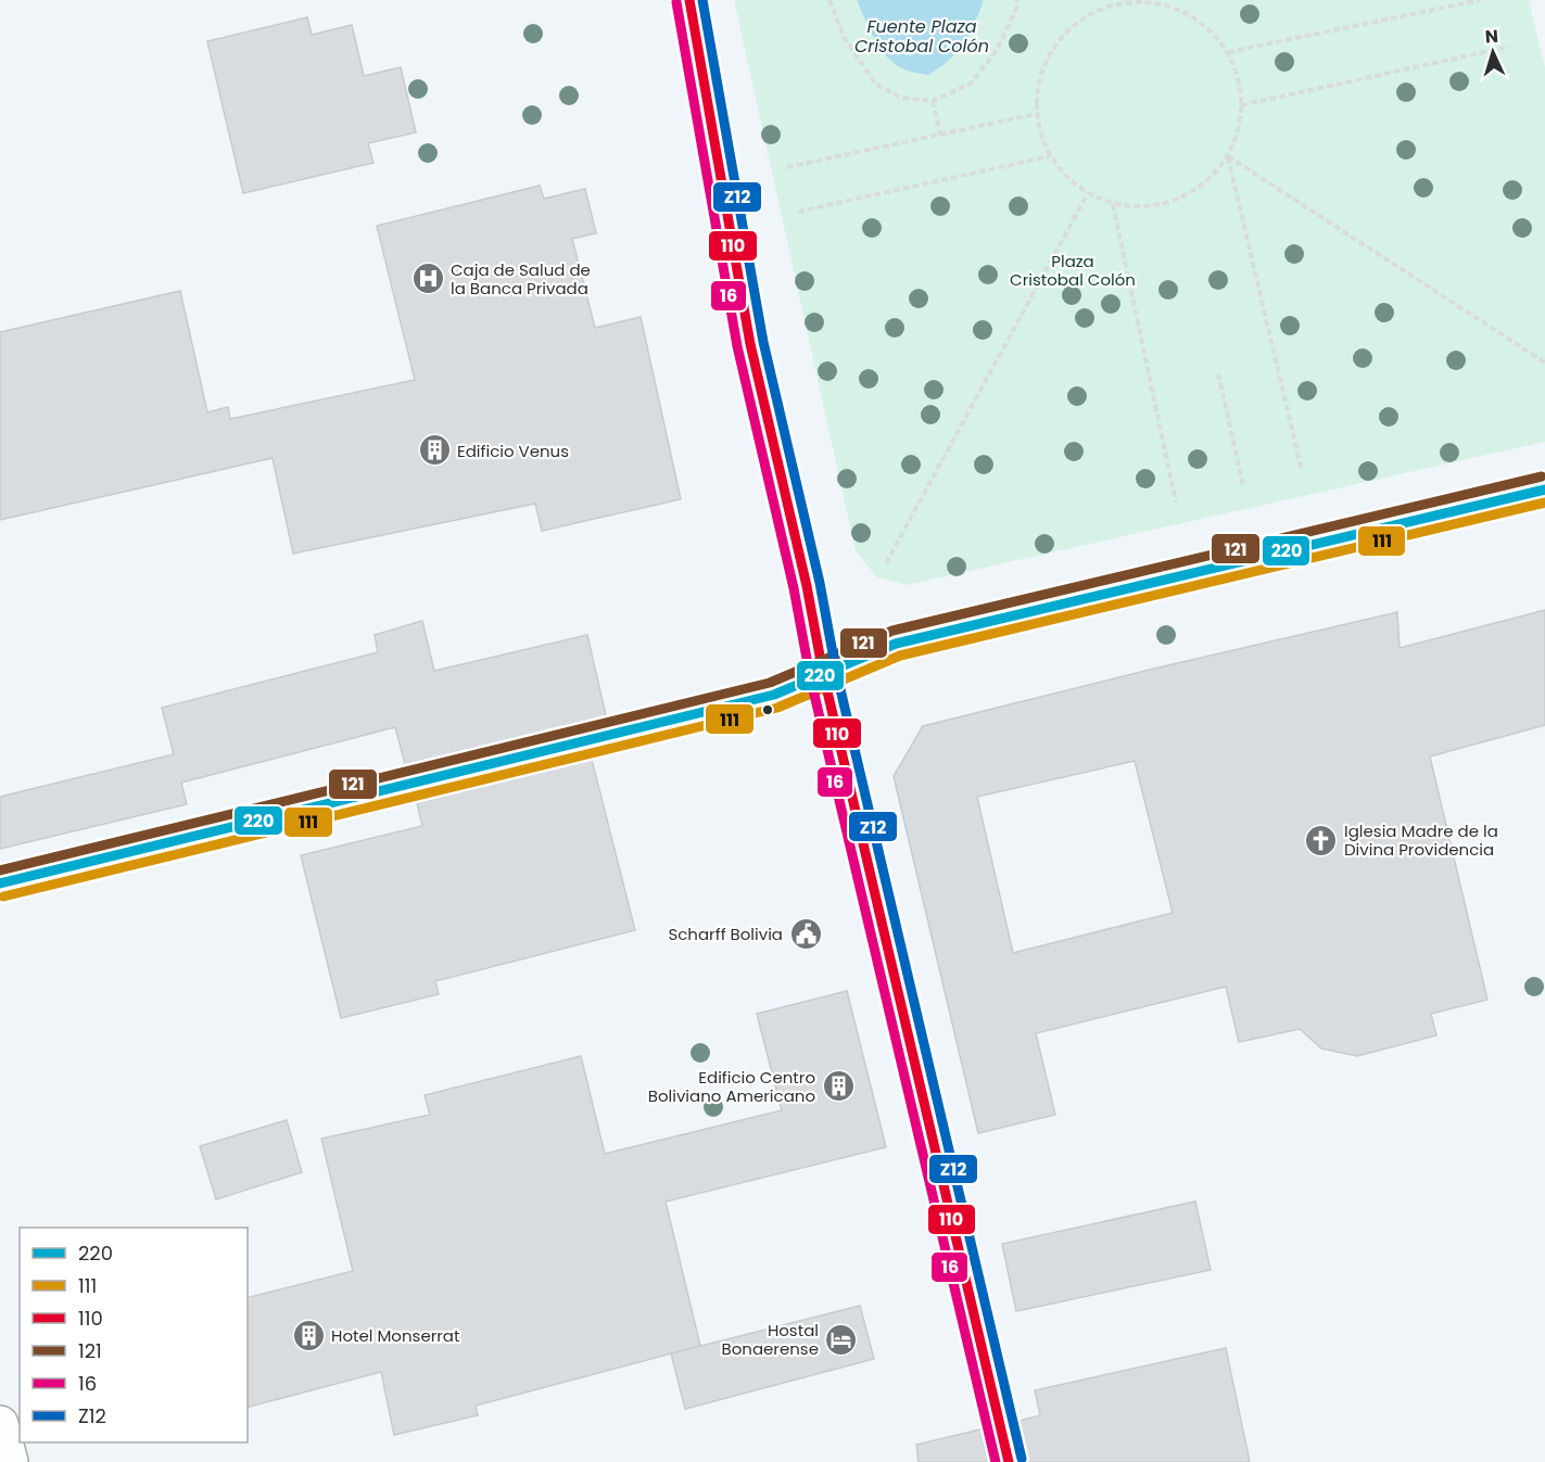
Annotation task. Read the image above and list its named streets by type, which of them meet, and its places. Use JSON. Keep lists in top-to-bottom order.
{
  "water": ["Fuente Plaza Cristobal Colón"],
  "parks": ["Plaza Cristobal Colón"],
  "places": {
    "hospital": ["Caja de Salud de la Banca Privada"],
    "building": ["Edificio Venus", "Edificio Centro Boliviano Americano", "Hotel Monserrat"],
    "church": ["Iglesia Madre de la Divina Providencia"],
    "public building": ["Scharff Bolivia"],
    "hotel": ["Hostal Bonaerense"]
  },
  "lines": [
    "transit line 110",
    "transit line Z12",
    "transit line 16",
    "transit line 121",
    "transit line 220",
    "transit line 111"
  ],
  "legend": [
    "220",
    "111",
    "110",
    "121",
    "16",
    "Z12"
  ],
  "north": "top"
}
